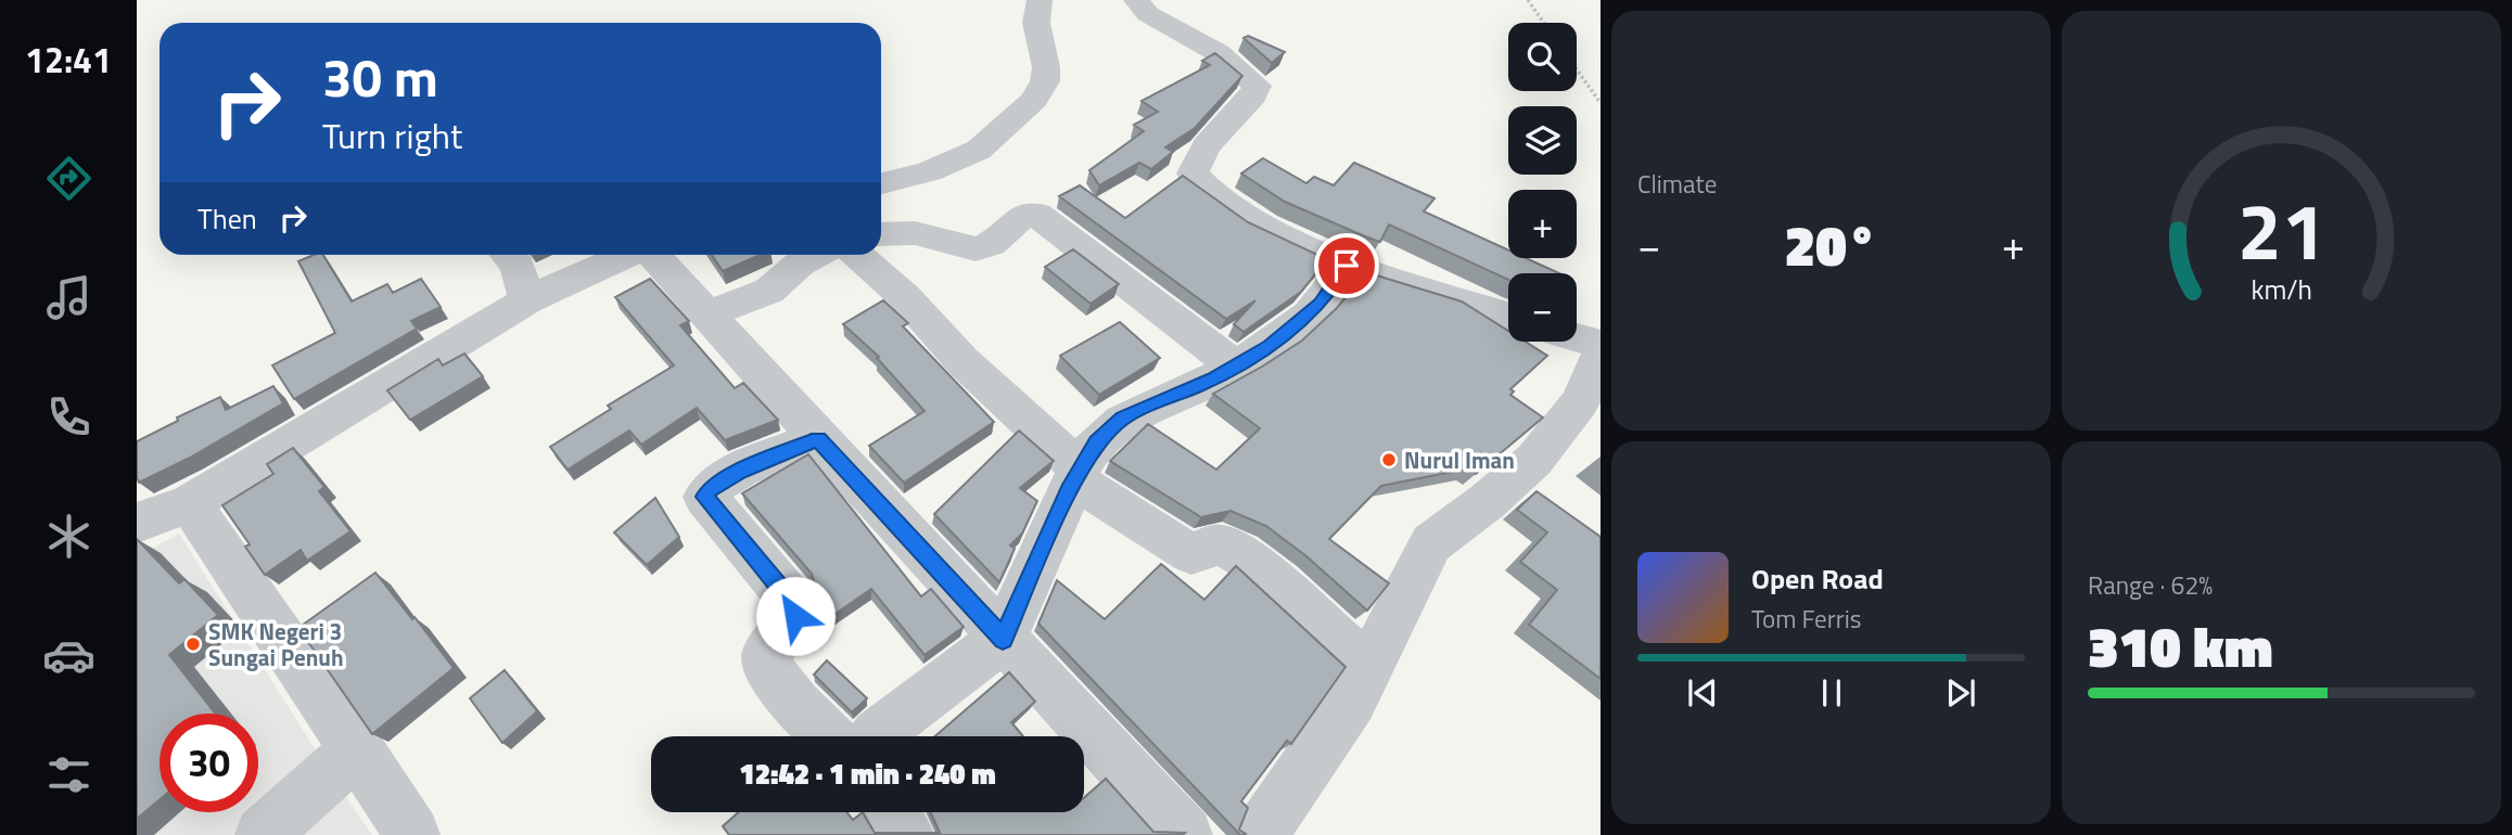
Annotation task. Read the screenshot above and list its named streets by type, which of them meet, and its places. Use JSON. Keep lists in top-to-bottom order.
{
  "places": ["Nurul Iman", "SMK Negeri 3 Sungai Penuh"],
  "page": {
    "tabs": "12:41",
    "tile": [
      "Climate",
      ["Range · 62%", "310 km"]
    ],
    "map_buttons": ["+", "−"],
    "turn": ["30 m", "Turn right"],
    "then": "Then",
    "heat": ["−", "20°", "+"],
    "song": ["Open Road", "Tom Ferris"],
    "limit": "30",
    "trip": "12:42 · 1 min · 240 m",
    "gauge": ["21", "km/h"]
  }
}
